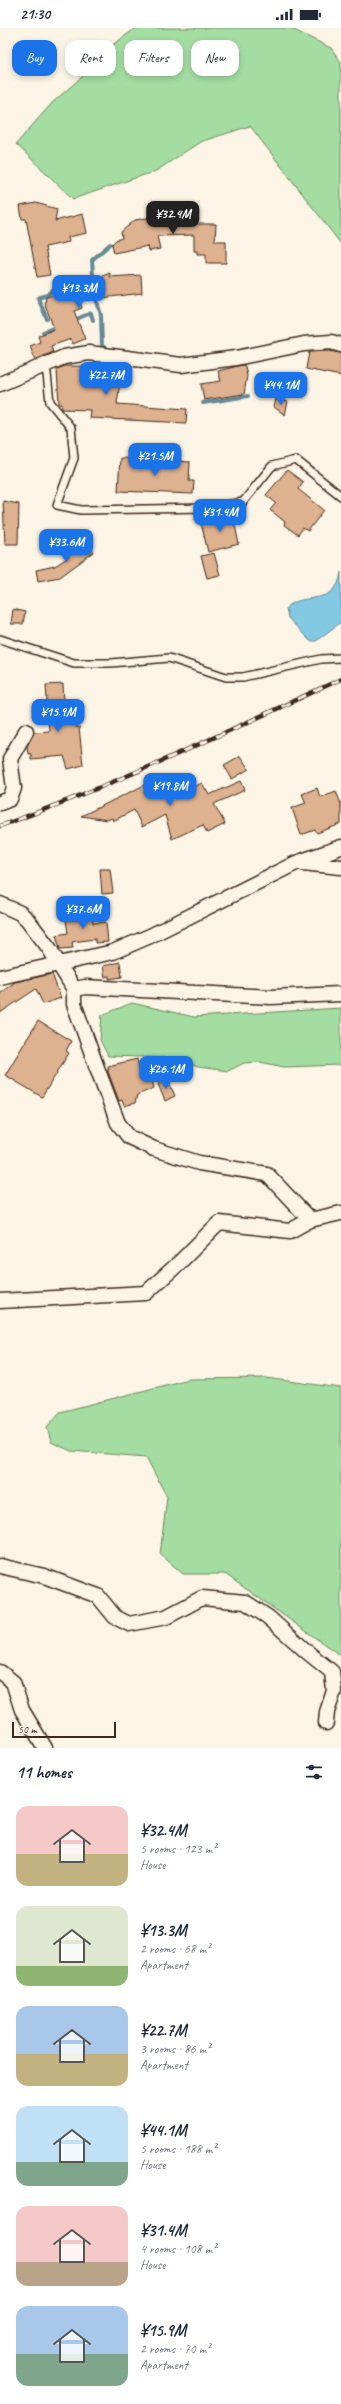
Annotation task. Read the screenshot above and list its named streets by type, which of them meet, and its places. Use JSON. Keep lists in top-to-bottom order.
{
  "scale_bar": "50 m",
  "page": {
    "status": "21:30",
    "chip": [
      "Buy",
      "Rent",
      "Filters",
      "New"
    ],
    "price": [
      "¥32.4M",
      "¥13.3M",
      "¥22.7M",
      "¥44.1M",
      "¥21.5M",
      "¥31.4M",
      "¥33.6M",
      "¥15.9M",
      "¥19.8M",
      "¥37.6M",
      "¥26.1M"
    ],
    "scale": "50 m",
    "heading": "11 homes",
    "list": [
      {
        "name": "¥32.4M",
        "note": "5 rooms · 123 m² · House"
      },
      {
        "name": "¥13.3M",
        "note": "2 rooms · 68 m² · Apartment"
      },
      {
        "name": "¥22.7M",
        "note": "3 rooms · 86 m² · Apartment"
      },
      {
        "name": "¥44.1M",
        "note": "5 rooms · 188 m² · House"
      },
      {
        "name": "¥31.4M",
        "note": "4 rooms · 108 m² · House"
      },
      {
        "name": "¥15.9M",
        "note": "2 rooms · 70 m² · Apartment"
      }
    ]
  }
}
